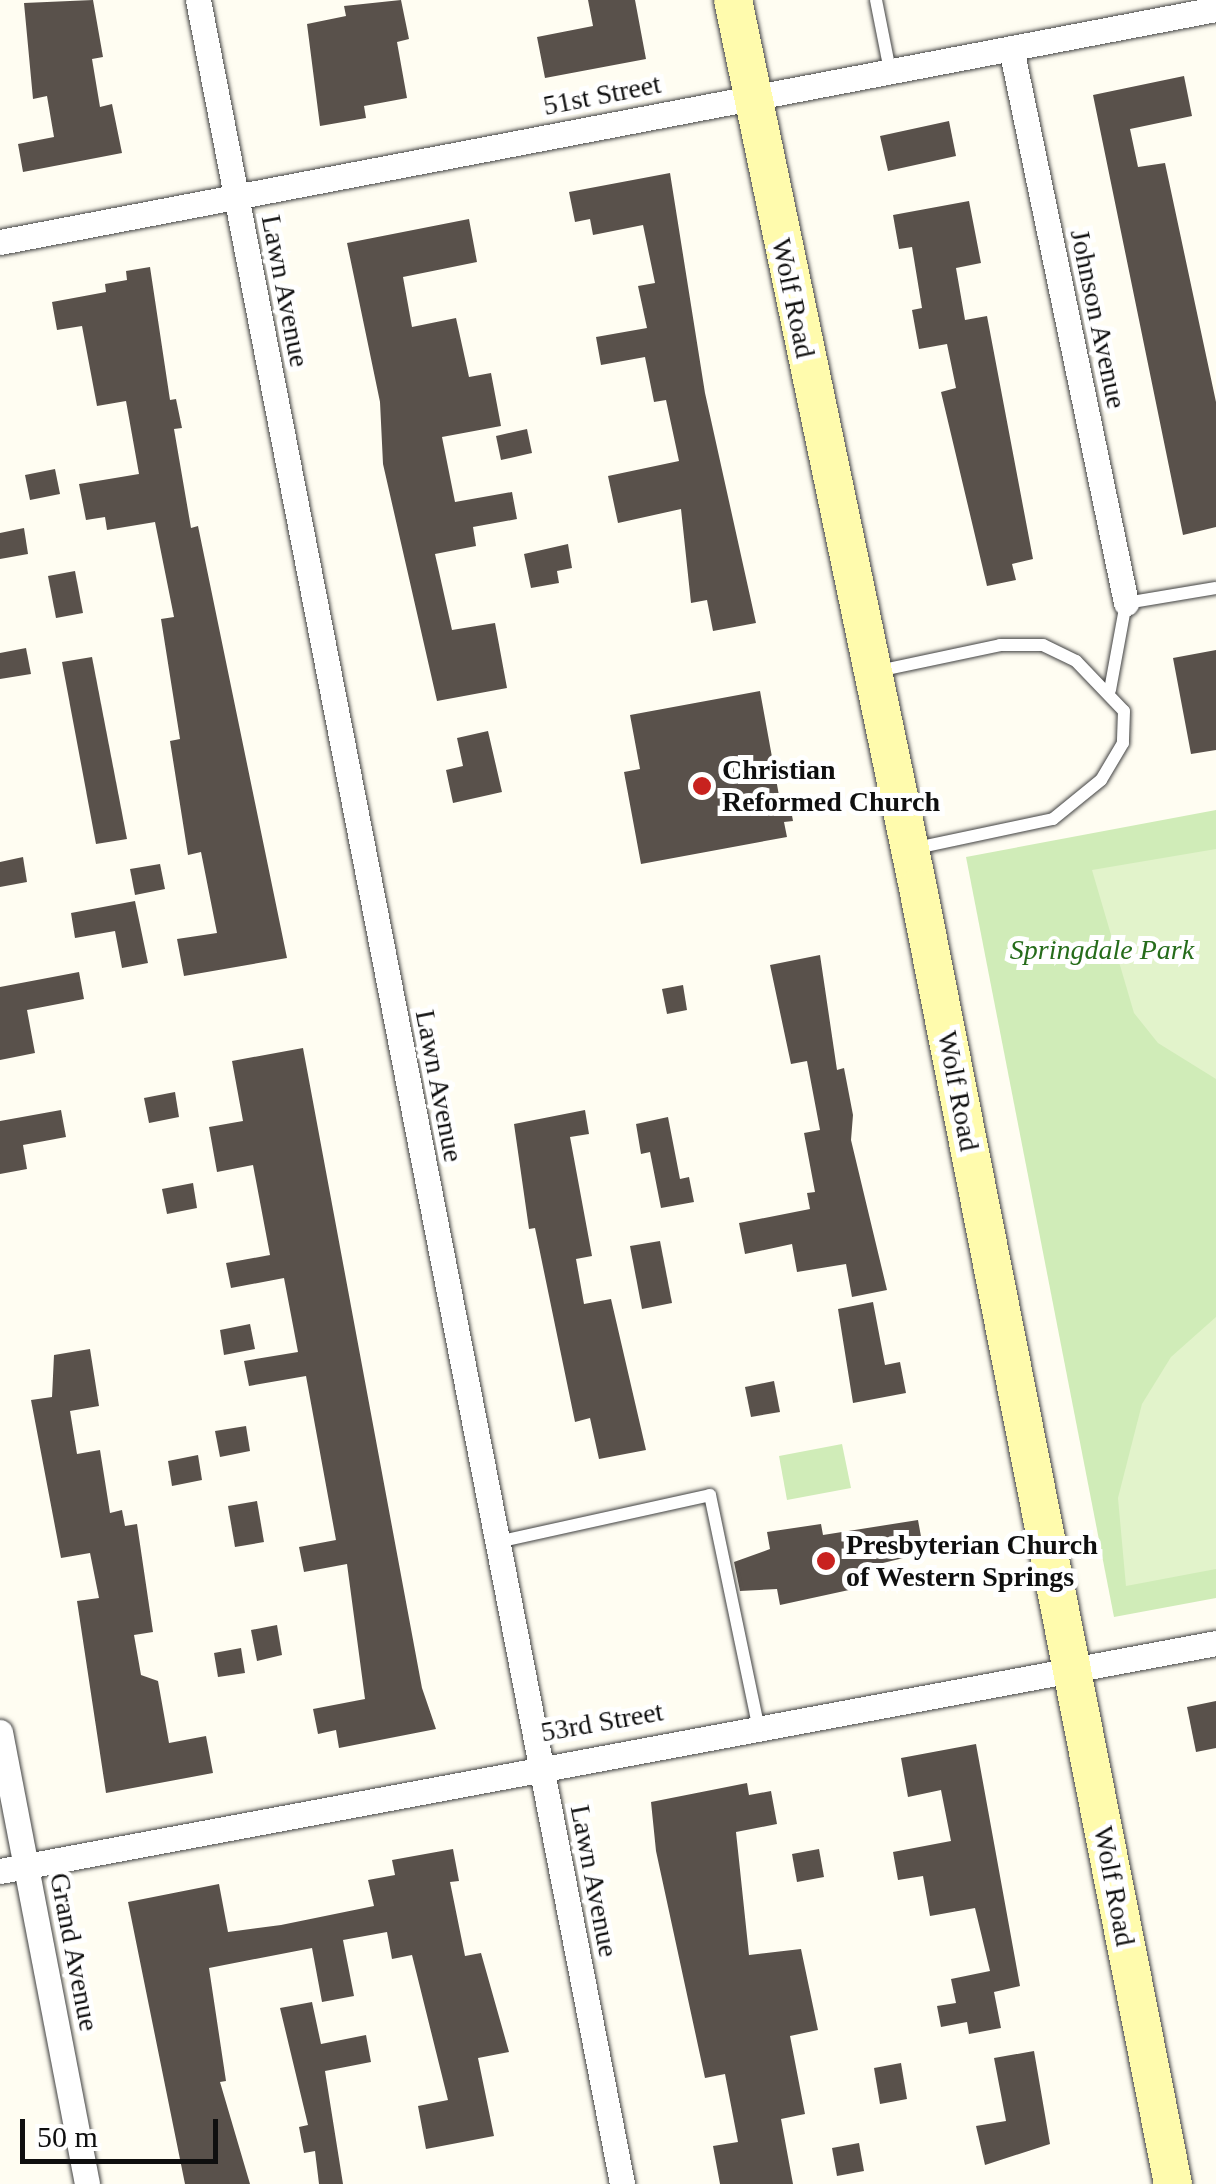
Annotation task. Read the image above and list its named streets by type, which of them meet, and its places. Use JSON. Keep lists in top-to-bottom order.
{
  "streets": {
    "main road": ["Wolf Road"],
    "street": [
      "51st Street",
      "Lawn Avenue",
      "Johnson Avenue",
      "53rd Street",
      "Grand Avenue"
    ]
  },
  "crossings": [
    ["51st Street", "Lawn Avenue"],
    ["51st Street", "Wolf Road"],
    ["51st Street", "Johnson Avenue"],
    ["Lawn Avenue", "53rd Street"],
    ["Wolf Road", "53rd Street"],
    ["53rd Street", "Grand Avenue"]
  ],
  "parks": ["Springdale Park"],
  "places": ["Christian Reformed Church", "Presbyterian Church of Western Springs"],
  "scale_bar": "50 m"
}
